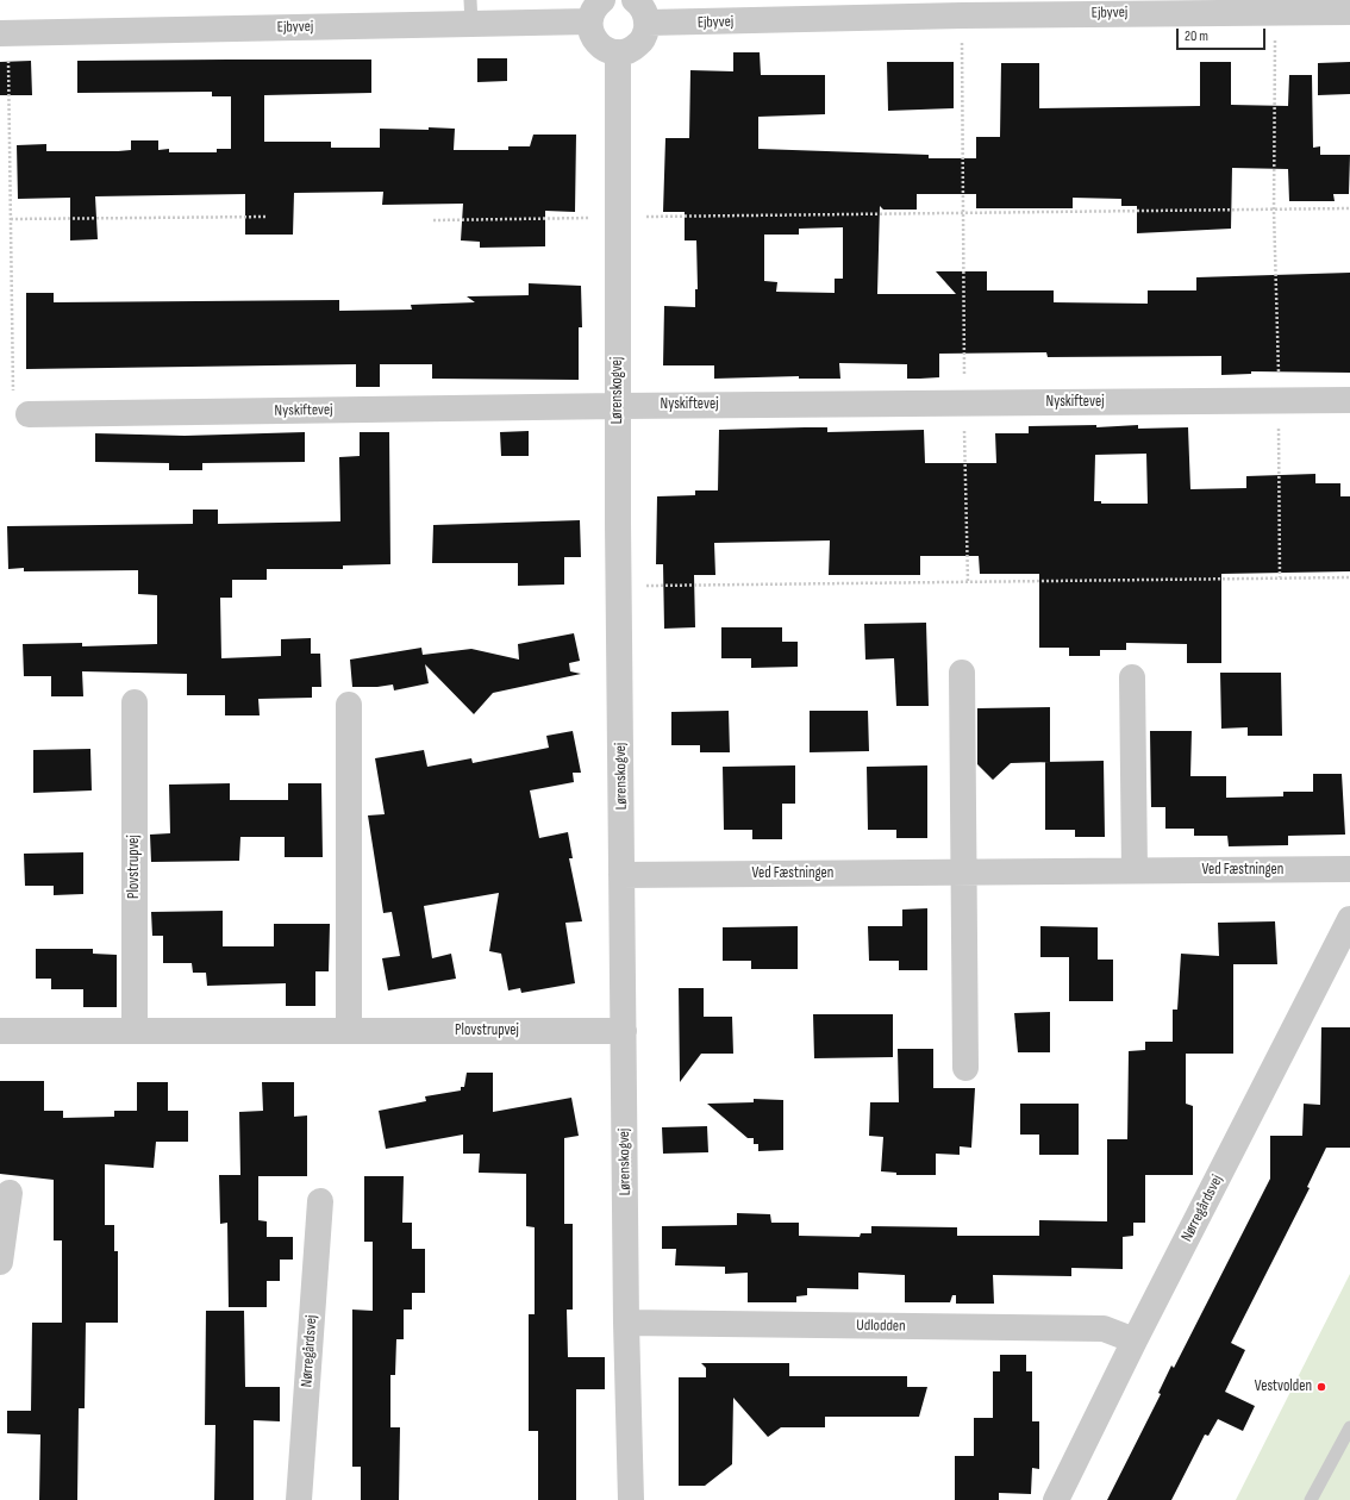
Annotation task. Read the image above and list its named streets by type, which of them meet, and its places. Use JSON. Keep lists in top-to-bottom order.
{
  "streets": {
    "street": [
      "Ejbyvej",
      "Lørenskogvej",
      "Nyskiftevej",
      "Plovstrupvej",
      "Ved Fæstningen",
      "Nørregårdsvej",
      "Udlodden"
    ]
  },
  "crossings": [
    ["Lørenskogvej", "Nyskiftevej"],
    ["Lørenskogvej", "Plovstrupvej"],
    ["Lørenskogvej", "Ved Fæstningen"],
    ["Lørenskogvej", "Udlodden"],
    ["Nørregårdsvej", "Udlodden"]
  ],
  "places": ["Vestvolden"],
  "scale_bar": "20 m"
}
